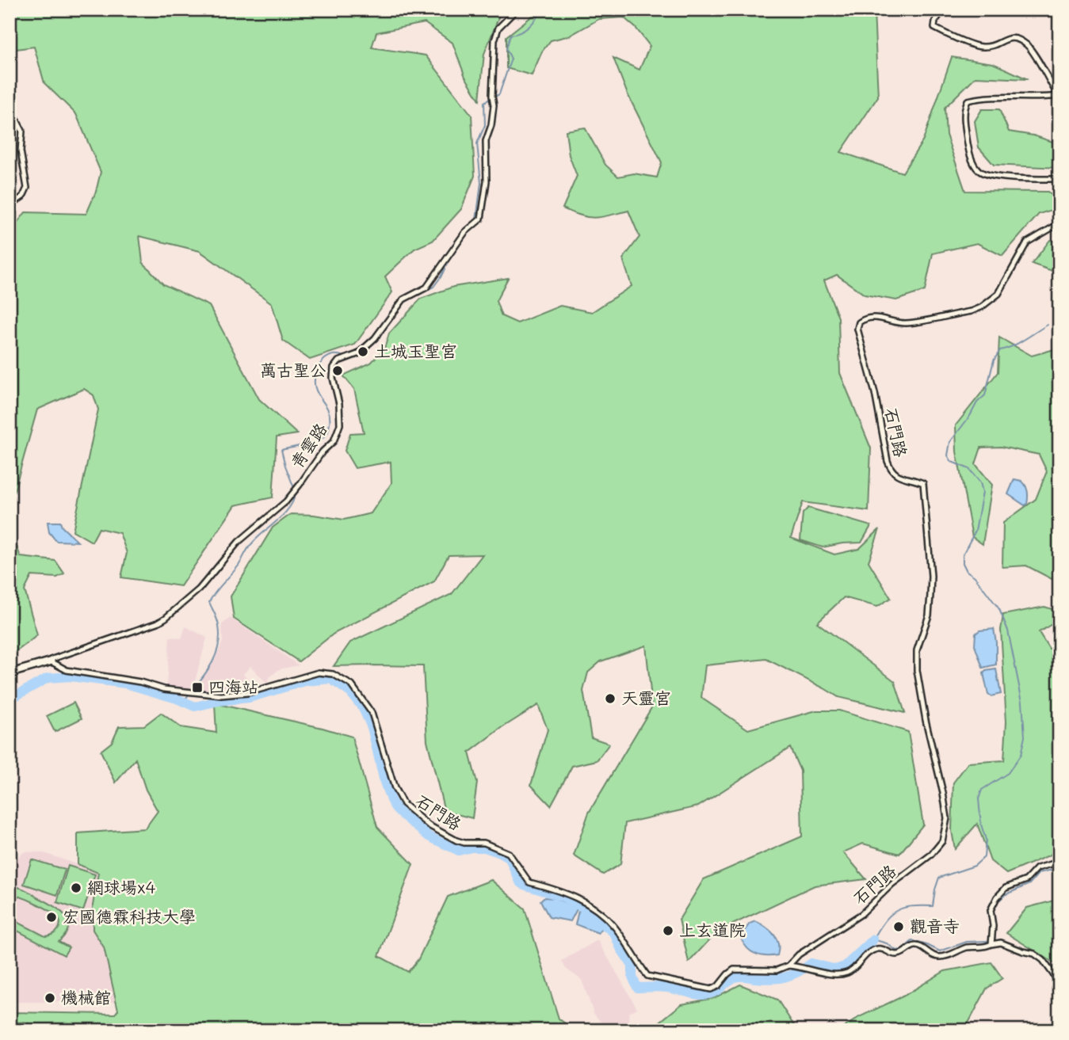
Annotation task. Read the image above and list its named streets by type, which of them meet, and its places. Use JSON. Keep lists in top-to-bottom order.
{
  "streets": {
    "street": ["石門路", "青雲路"]
  },
  "crossings": [
    ["石門路", "青雲路"]
  ],
  "places": {
    "other": [
      "土城玉聖宮",
      "萬古聖公",
      "天靈宮",
      "網球場x4",
      "宏國德霖科技大學",
      "觀音寺",
      "上玄道院",
      "機械館"
    ],
    "transit": ["四海站"]
  }
}
